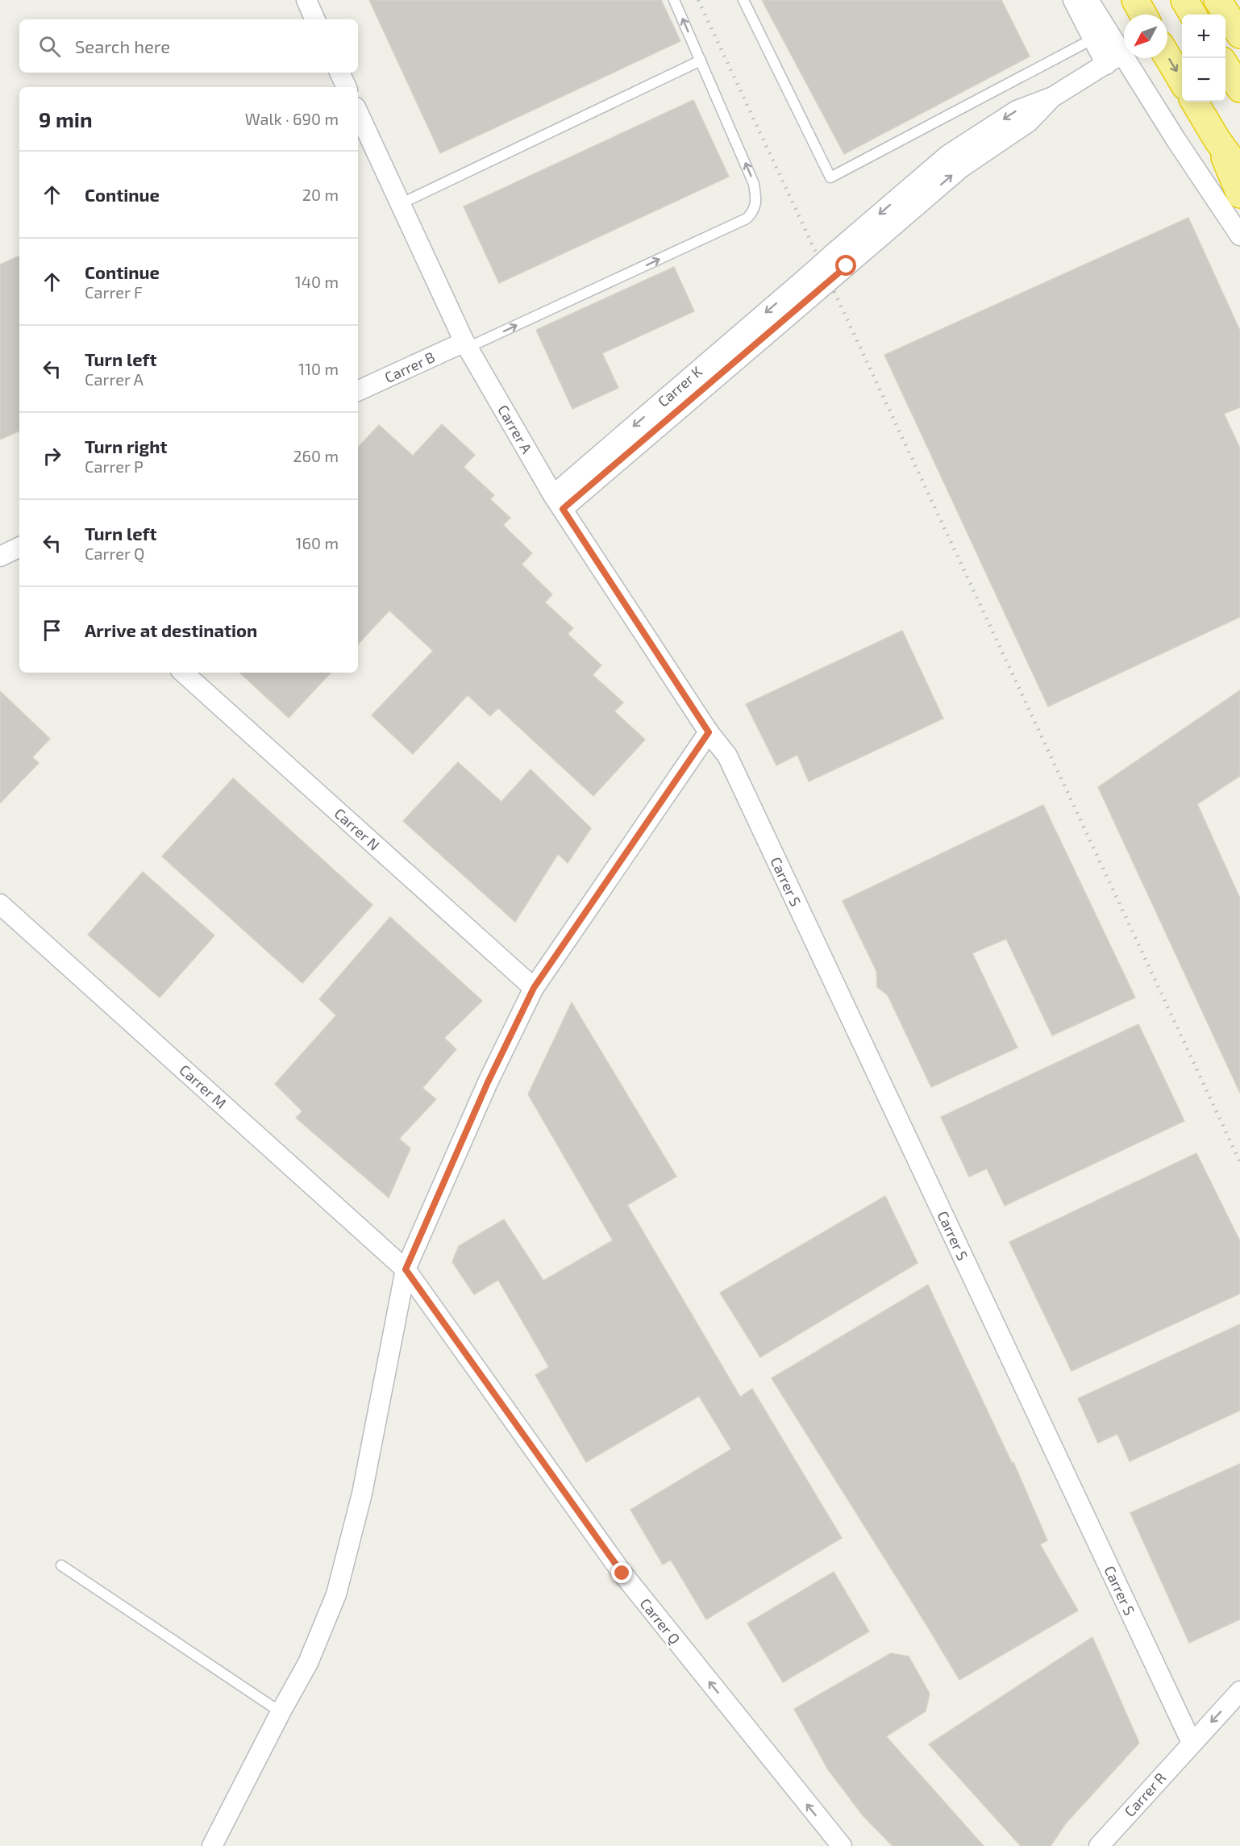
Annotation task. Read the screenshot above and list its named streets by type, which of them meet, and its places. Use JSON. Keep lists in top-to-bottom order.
{
  "streets": {
    "street": [
      "Carrer B",
      "Carrer A",
      "Carrer N",
      "Carrer S",
      "Carrer M",
      "Carrer Q",
      "Carrer R"
    ]
  },
  "crossings": [
    ["Carrer B", "Carrer A"],
    ["Carrer A", "Carrer S"],
    ["Carrer S", "Carrer R"],
    ["Carrer M", "Carrer Q"]
  ],
  "one_way": ["Carrer Q"],
  "north": "bottom left",
  "page": {
    "map_buttons": ["+", "−"],
    "search": "Search here",
    "heading": ["9 min", "Walk · 690 m"],
    "list": [
      ["Continue", "20 m"],
      ["Continue", "Carrer F", "140 m"],
      ["Turn left", "Carrer A", "110 m"],
      ["Turn right", "Carrer P", "260 m"],
      ["Turn left", "Carrer Q", "160 m"],
      "Arrive at destination"
    ]
  }
}
